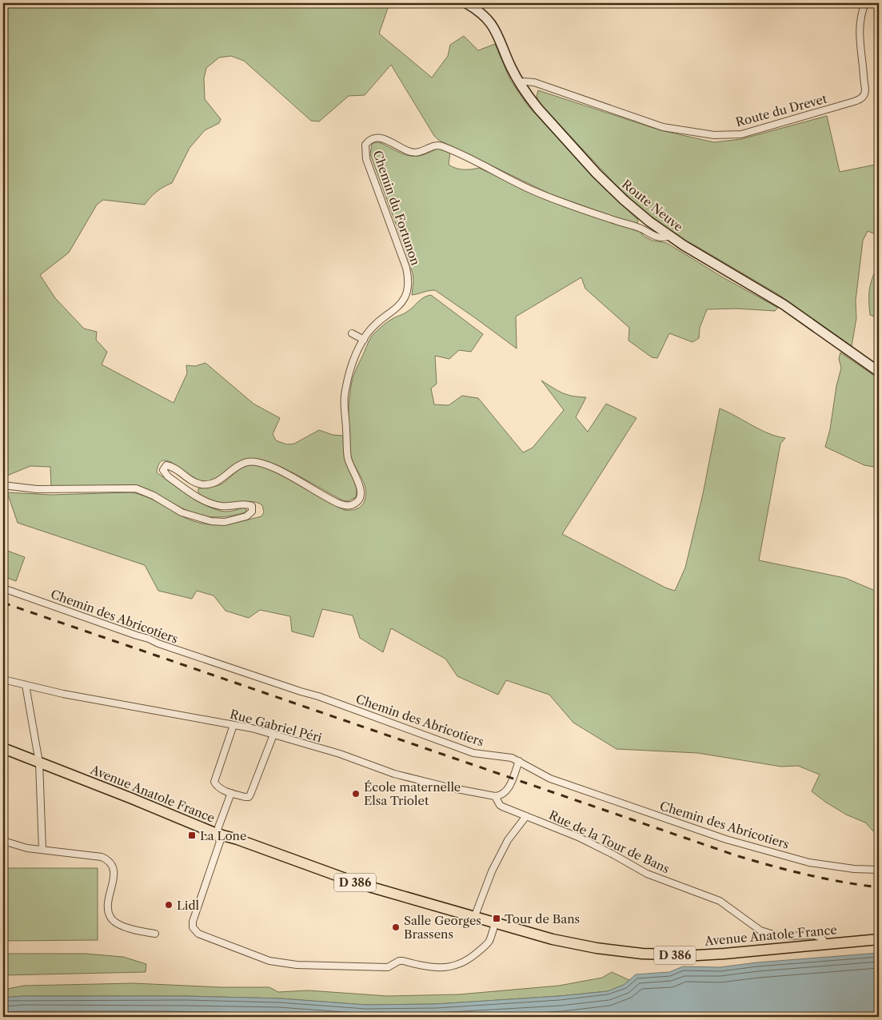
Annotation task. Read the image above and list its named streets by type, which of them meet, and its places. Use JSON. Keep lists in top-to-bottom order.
{
  "streets": {
    "main road": ["Avenue Anatole France", "D 386"],
    "street": [
      "Route du Drevet",
      "Route Neuve",
      "Chemin du Fortunon",
      "Chemin des Abricotiers",
      "Rue Gabriel Péri",
      "Rue de la Tour de Bans"
    ]
  },
  "crossings": [
    ["Route du Drevet", "Route Neuve"],
    ["Route Neuve", "Chemin du Fortunon"],
    ["Rue Gabriel Péri", "Rue de la Tour de Bans"],
    ["Avenue Anatole France", "Rue de la Tour de Bans"]
  ],
  "places": {
    "other": ["École maternelle Elsa Triolet", "Lidl", "Salle Georges Brassens"],
    "transit": ["La Lone", "Tour de Bans"]
  }
}
